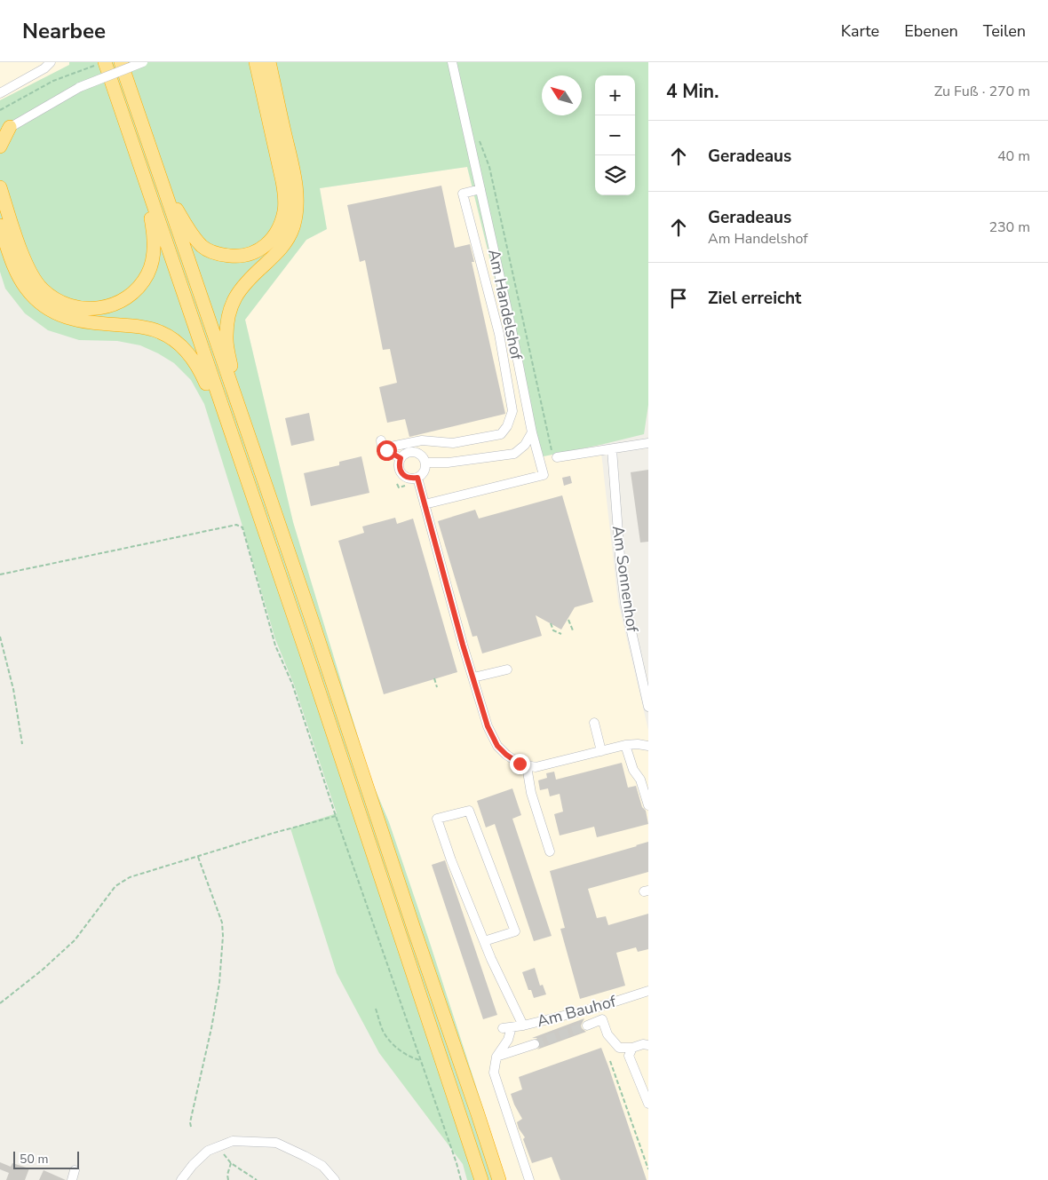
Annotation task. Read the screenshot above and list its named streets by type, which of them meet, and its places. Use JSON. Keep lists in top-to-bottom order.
{
  "streets": {
    "street": ["Am Handelshof", "Am Sonnenhof", "Am Bauhof"]
  },
  "scale_bar": "50 m",
  "north": "top left",
  "page": {
    "header": "Nearbee",
    "nav": ["Karte", "Ebenen", "Teilen"],
    "heading": ["4 Min.", "Zu Fuß · 270 m"],
    "map_buttons": ["+", "−"],
    "list": [
      ["Geradeaus", "40 m"],
      ["Geradeaus", "Am Handelshof", "230 m"],
      "Ziel erreicht"
    ],
    "scale": "50 m"
  }
}
